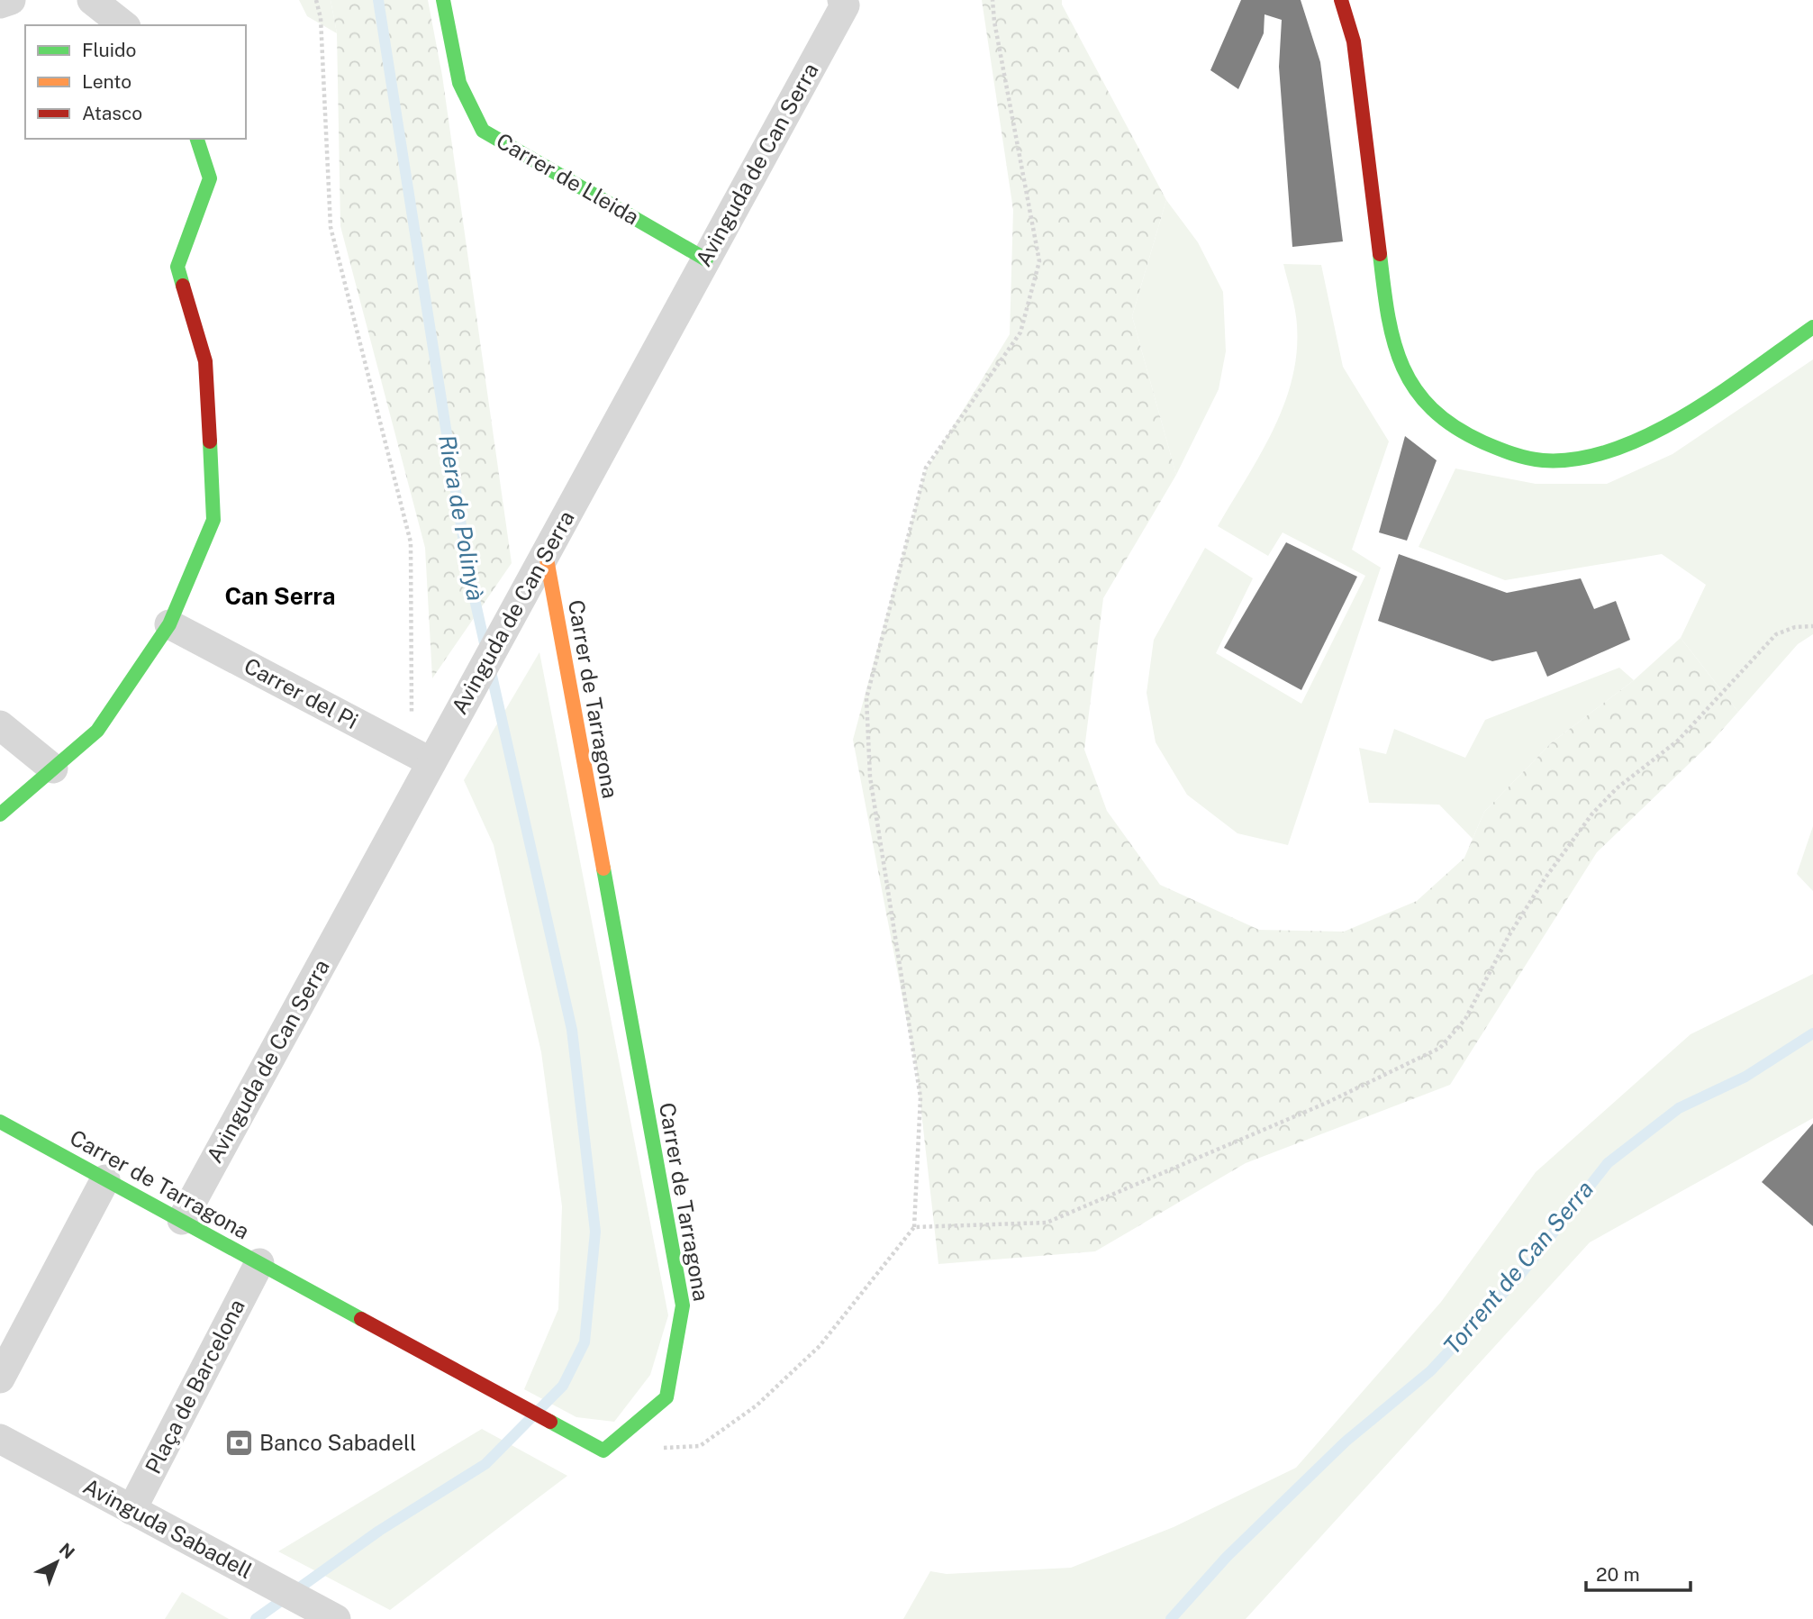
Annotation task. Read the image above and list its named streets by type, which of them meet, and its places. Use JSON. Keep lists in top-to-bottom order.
{
  "streets": {
    "street": [
      "Avinguda de Can Serra",
      "Carrer de Lleida",
      "Carrer del Pi",
      "Carrer de Tarragona",
      "Plaça de Barcelona",
      "Avinguda Sabadell"
    ]
  },
  "crossings": [
    ["Avinguda de Can Serra", "Carrer de Lleida"],
    ["Avinguda de Can Serra", "Carrer del Pi"],
    ["Avinguda de Can Serra", "Carrer de Tarragona"],
    ["Carrer de Tarragona", "Plaça de Barcelona"],
    ["Plaça de Barcelona", "Avinguda Sabadell"]
  ],
  "districts": ["Can Serra"],
  "water": ["Riera de Polinyà", "Torrent de Can Serra"],
  "places": {
    "bank": ["Banco Sabadell"]
  },
  "legend": ["Fluido", "Lento", "Atasco"],
  "scale_bar": "20 m",
  "north": "top right"
}
